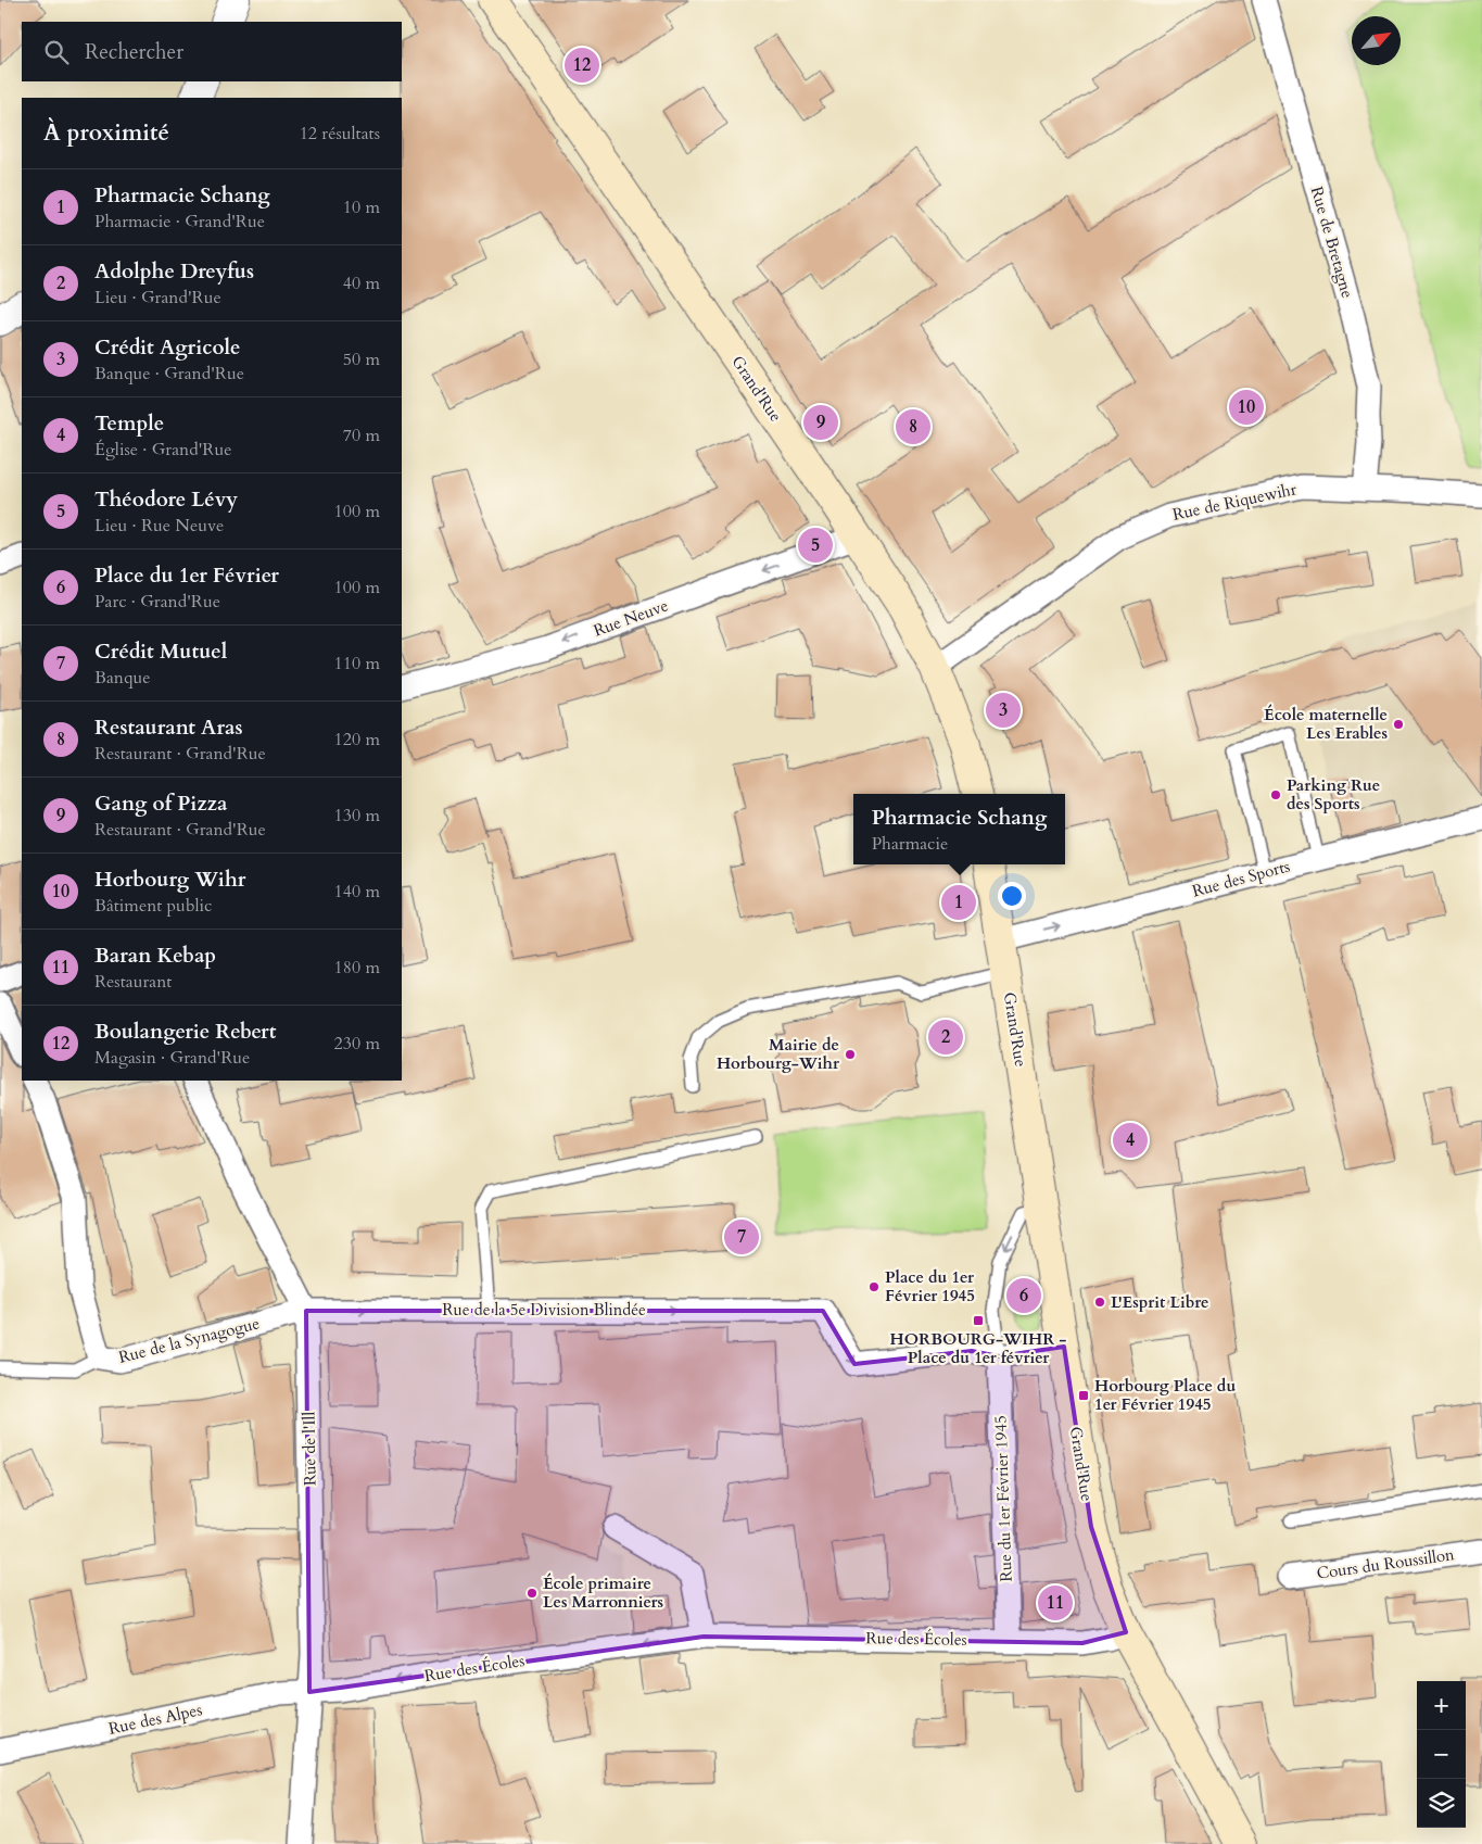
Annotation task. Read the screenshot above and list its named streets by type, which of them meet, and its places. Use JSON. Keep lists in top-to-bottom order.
{
  "streets": {
    "main road": ["Grand'Rue"],
    "street": [
      "Rue de Bretagne",
      "Rue de Riquewihr",
      "Rue Neuve",
      "Rue des Sports",
      "Rue de la 5e Division Blindée",
      "Rue de la Synagogue",
      "Rue de l'Ill",
      "Rue du 1er Février 1945",
      "Cours du Roussillon",
      "Rue des Écoles",
      "Rue des Alpes"
    ]
  },
  "crossings": [
    ["Rue de Bretagne", "Rue de Riquewihr"],
    ["Grand'Rue", "Rue de Riquewihr"],
    ["Grand'Rue", "Rue Neuve"],
    ["Grand'Rue", "Rue des Sports"],
    ["Grand'Rue", "Rue des Écoles"],
    ["Rue de la 5e Division Blindée", "Rue de la Synagogue"],
    ["Rue de la 5e Division Blindée", "Rue de l'Ill"],
    ["Rue de la 5e Division Blindée", "Rue du 1er Février 1945"],
    ["Rue de la Synagogue", "Rue de l'Ill"],
    ["Rue de l'Ill", "Rue des Écoles"],
    ["Rue de l'Ill", "Rue des Alpes"],
    ["Rue du 1er Février 1945", "Rue des Écoles"],
    ["Rue des Écoles", "Rue des Alpes"]
  ],
  "one_way": [
    "Rue Neuve",
    "Rue des Sports",
    "Rue de la 5e Division Blindée",
    "Rue des Écoles"
  ],
  "places": {
    "other": [
      "École maternelle Les Erables",
      "Parking Rue des Sports",
      "Mairie de Horbourg-Wihr",
      "Place du 1er Février 1945",
      "L'Esprit Libre",
      "École primaire Les Marronniers"
    ],
    "transit": ["HORBOURG-WIHR - Place du 1er février", "Horbourg Place du 1er Février 1945"]
  },
  "north": "top right",
  "page": {
    "search": "Rechercher",
    "pins": [
      "12",
      "10",
      "9",
      "8",
      "5",
      "3",
      "1",
      "2",
      "4",
      "7",
      "6",
      "11"
    ],
    "heading": ["À proximité", "12 résultats"],
    "list": [
      {
        "mark": "1",
        "name": "Pharmacie Schang",
        "note": "Pharmacie · Grand'Rue",
        "value": "10 m"
      },
      {
        "mark": "2",
        "name": "Adolphe Dreyfus",
        "note": "Lieu · Grand'Rue",
        "value": "40 m"
      },
      {
        "mark": "3",
        "name": "Crédit Agricole",
        "note": "Banque · Grand'Rue",
        "value": "50 m"
      },
      {
        "mark": "4",
        "name": "Temple",
        "note": "Église · Grand'Rue",
        "value": "70 m"
      },
      {
        "mark": "5",
        "name": "Théodore Lévy",
        "note": "Lieu · Rue Neuve",
        "value": "100 m"
      },
      {
        "mark": "6",
        "name": "Place du 1er Février",
        "note": "Parc · Grand'Rue",
        "value": "100 m"
      },
      {
        "mark": "7",
        "name": "Crédit Mutuel",
        "note": "Banque",
        "value": "110 m"
      },
      {
        "mark": "8",
        "name": "Restaurant Aras",
        "note": "Restaurant · Grand'Rue",
        "value": "120 m"
      },
      {
        "mark": "9",
        "name": "Gang of Pizza",
        "note": "Restaurant · Grand'Rue",
        "value": "130 m"
      },
      {
        "mark": "10",
        "name": "Horbourg Wihr",
        "note": "Bâtiment public",
        "value": "140 m"
      },
      {
        "mark": "11",
        "name": "Baran Kebap",
        "note": "Restaurant",
        "value": "180 m"
      },
      {
        "mark": "12",
        "name": "Boulangerie Rebert",
        "note": "Magasin · Grand'Rue",
        "value": "230 m"
      }
    ],
    "popup": ["Pharmacie Schang", "Pharmacie"],
    "map_buttons": ["+", "−"]
  }
}
